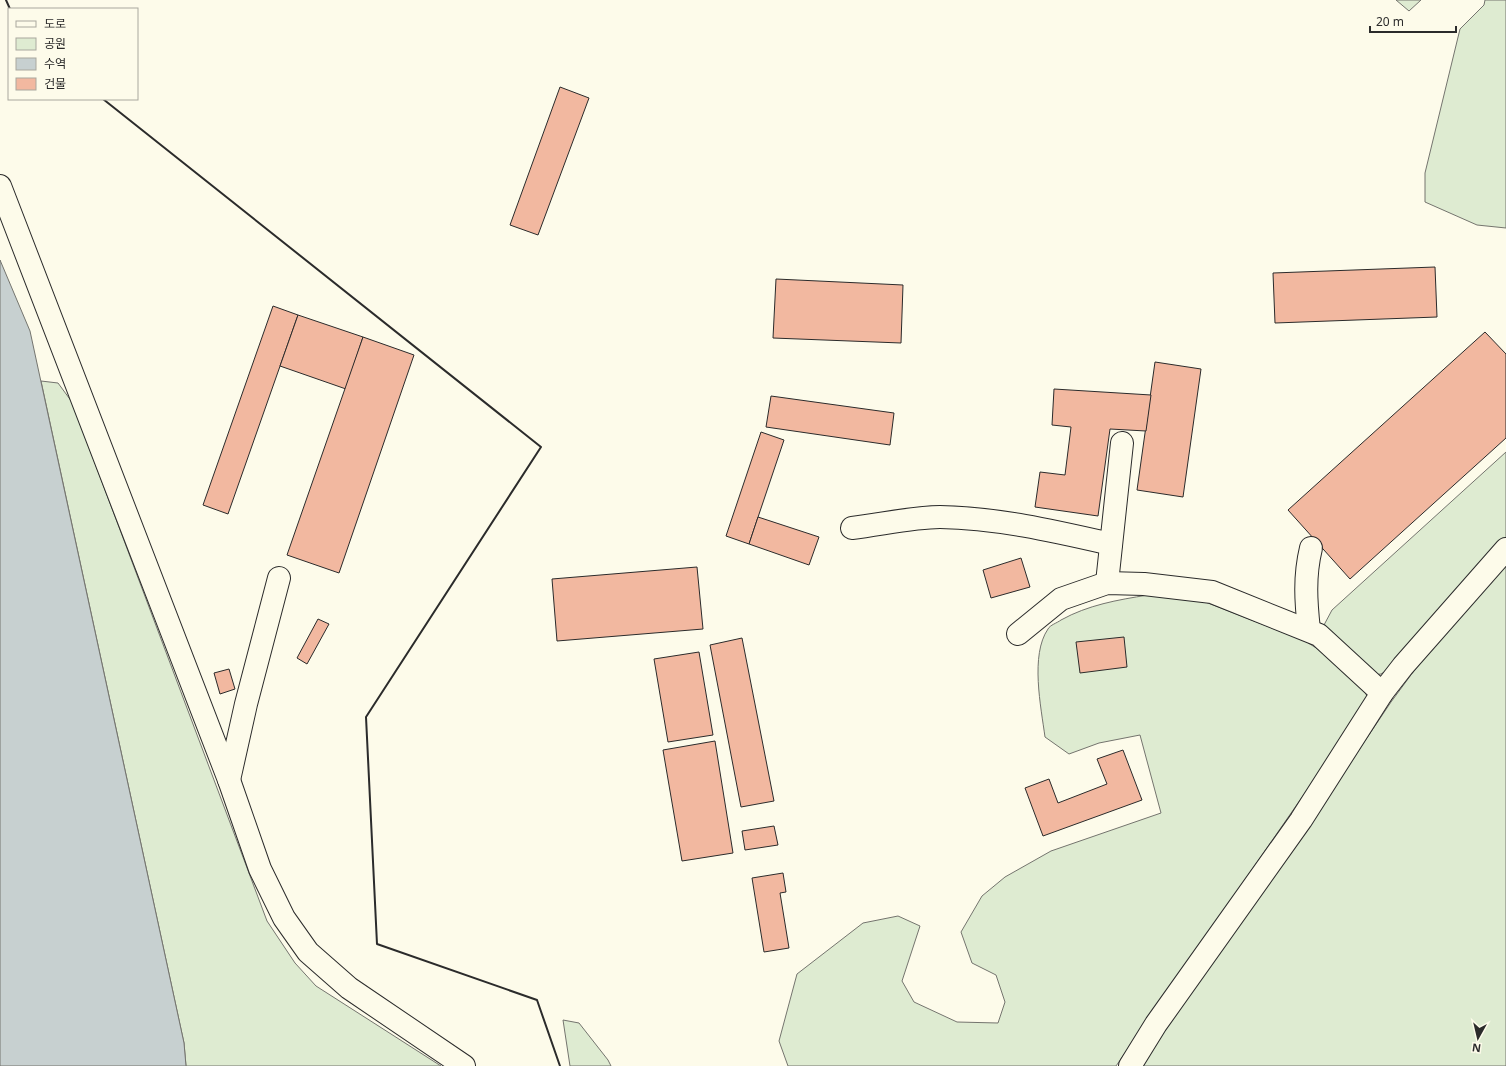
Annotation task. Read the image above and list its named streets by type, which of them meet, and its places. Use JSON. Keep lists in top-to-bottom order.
{
  "legend": [
    "도로",
    "공원",
    "수역",
    "건물"
  ],
  "scale_bar": "20 m",
  "north": "bottom"
}
